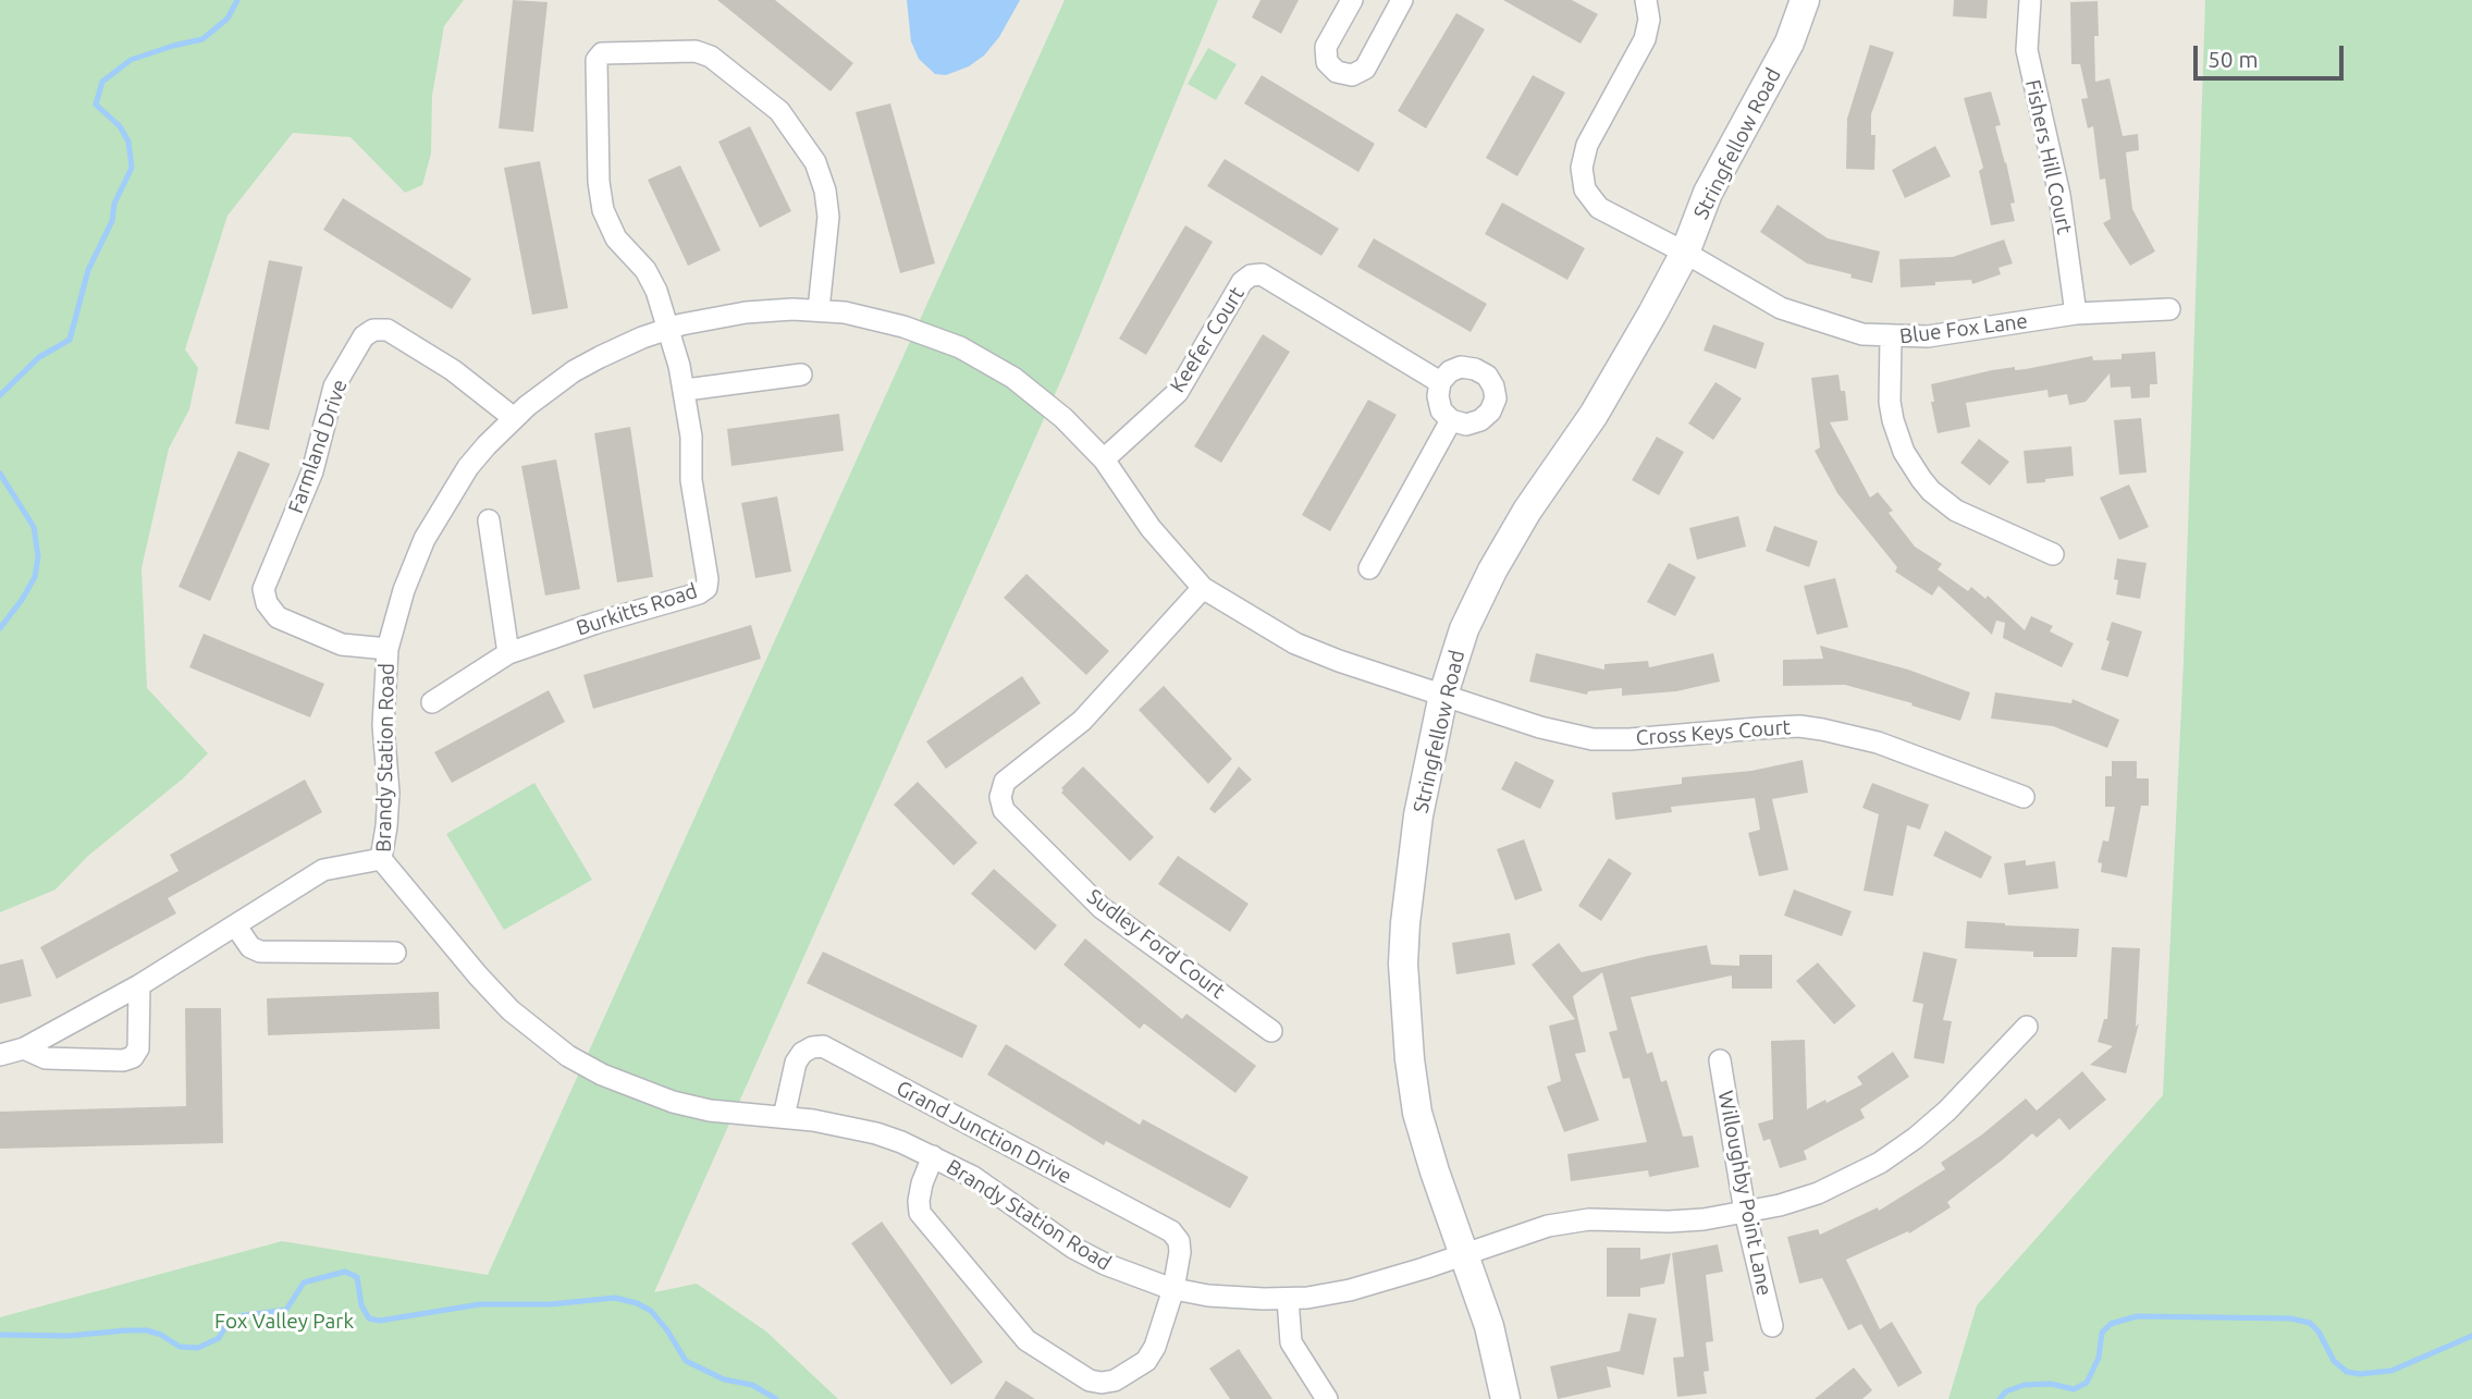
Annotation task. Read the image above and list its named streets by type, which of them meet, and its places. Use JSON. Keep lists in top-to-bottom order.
{
  "streets": {
    "main road": ["Stringfellow Road"],
    "street": [
      "Fishers Hill Court",
      "Blue Fox Lane",
      "Keefer Court",
      "Farmland Drive",
      "Burkitts Road",
      "Cross Keys Court",
      "Brandy Station Road",
      "Sudley Ford Court",
      "Grand Junction Drive",
      "Willoughby Point Lane"
    ]
  },
  "crossings": [
    ["Stringfellow Road", "Blue Fox Lane"],
    ["Stringfellow Road", "Cross Keys Court"],
    ["Stringfellow Road", "Brandy Station Road"],
    ["Fishers Hill Court", "Blue Fox Lane"],
    ["Keefer Court", "Brandy Station Road"],
    ["Farmland Drive", "Brandy Station Road"],
    ["Burkitts Road", "Brandy Station Road"],
    ["Cross Keys Court", "Brandy Station Road"],
    ["Brandy Station Road", "Sudley Ford Court"],
    ["Brandy Station Road", "Grand Junction Drive"],
    ["Brandy Station Road", "Willoughby Point Lane"]
  ],
  "parks": ["Fox Valley Park"],
  "scale_bar": "50 m"
}
